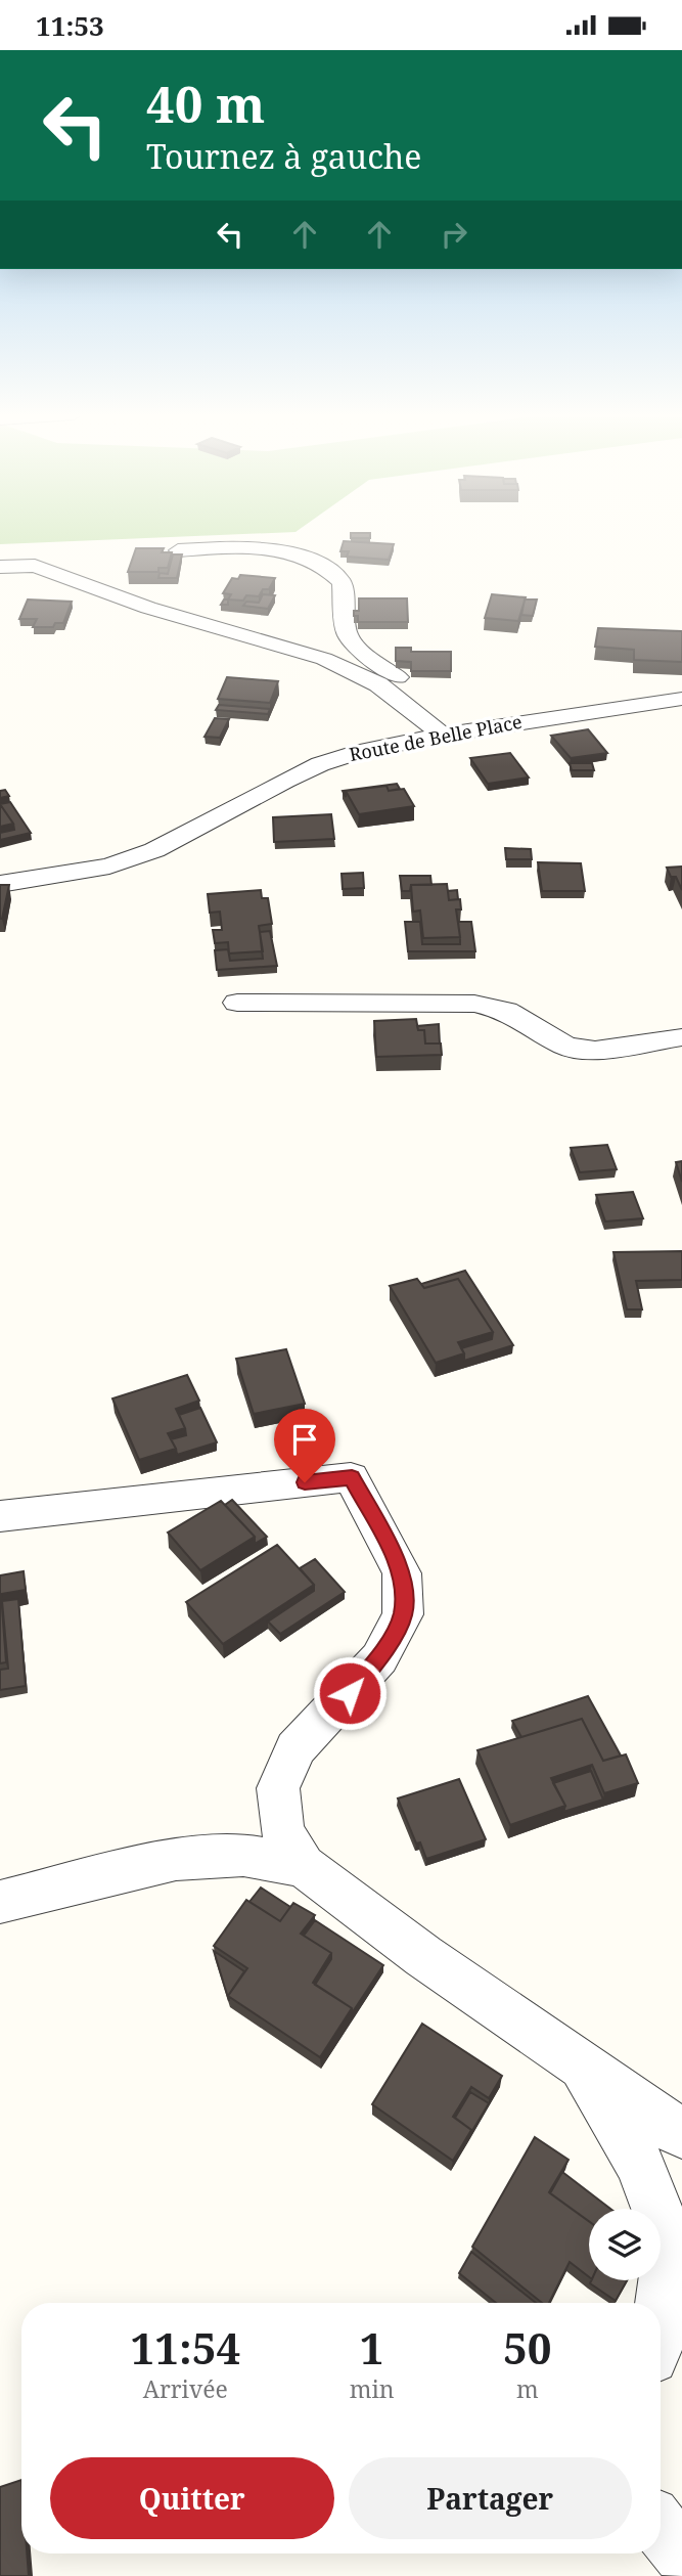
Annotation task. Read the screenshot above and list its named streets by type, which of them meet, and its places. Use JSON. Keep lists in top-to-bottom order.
{
  "streets": {
    "street": ["Route de Belle Place"]
  },
  "page": {
    "status": "11:53",
    "turn": ["40 m", "Tournez à gauche"],
    "eta": [
      "11:54",
      "Arrivée",
      "1",
      "min",
      "50",
      "m"
    ],
    "buttons": ["Quitter", "Partager"]
  }
}
